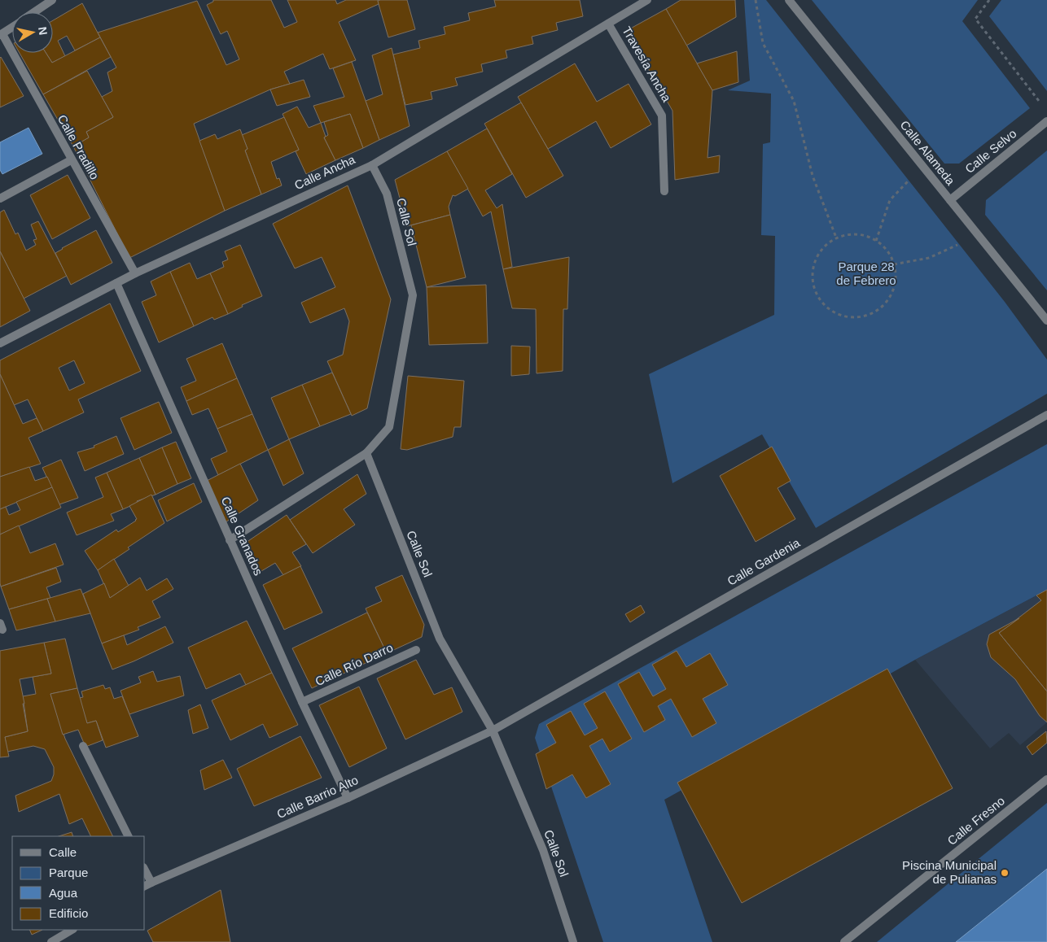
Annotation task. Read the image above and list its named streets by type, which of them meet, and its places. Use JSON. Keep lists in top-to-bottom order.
{
  "streets": {
    "street": [
      "Travesía Ancha",
      "Calle Pradillo",
      "Calle Selvo",
      "Calle Alameda",
      "Calle Ancha",
      "Calle Sol",
      "Calle Granados",
      "Calle Gardenia",
      "Calle Río Darro",
      "Calle Barrio Alto",
      "Calle Fresno"
    ]
  },
  "crossings": [
    ["Travesía Ancha", "Calle Ancha"],
    ["Calle Pradillo", "Calle Ancha"],
    ["Calle Selvo", "Calle Alameda"],
    ["Calle Ancha", "Calle Sol"],
    ["Calle Ancha", "Calle Granados"],
    ["Calle Sol", "Calle Gardenia"],
    ["Calle Sol", "Calle Barrio Alto"],
    ["Calle Granados", "Calle Río Darro"],
    ["Calle Granados", "Calle Barrio Alto"],
    ["Calle Gardenia", "Calle Barrio Alto"]
  ],
  "parks": ["Parque 28 de Febrero"],
  "places": ["Piscina Municipal de Pulianas"],
  "legend": [
    "Calle",
    "Parque",
    "Agua",
    "Edificio"
  ],
  "north": "right"
}
